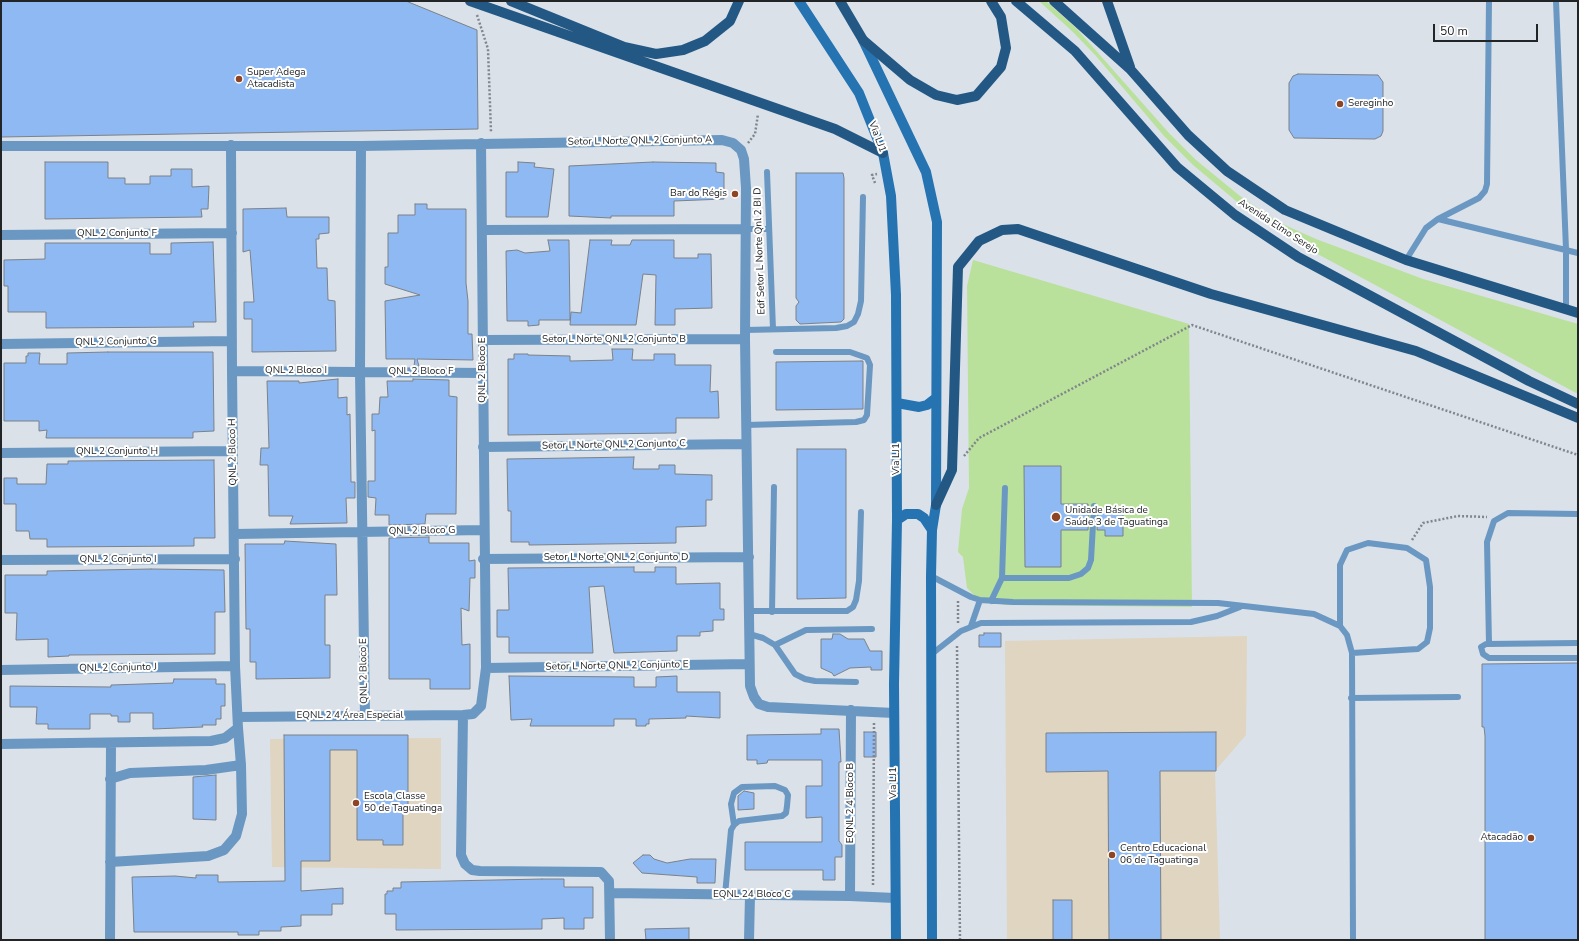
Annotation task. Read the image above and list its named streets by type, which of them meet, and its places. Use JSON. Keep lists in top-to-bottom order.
{
  "streets": {
    "main road": ["Via LJ1", "Avenida Elmo Serejo"],
    "street": [
      "Setor L Norte QNL 2 Conjunto A",
      "QNL 2 Conjunto F",
      "Setor L Norte QNL 2 Conjunto B",
      "QNL 2 Conjunto G",
      "QNL 2 Bloco E",
      "QNL 2 Bloco I",
      "QNL 2 Bloco F",
      "Setor L Norte QNL 2 Conjunto C",
      "QNL 2 Conjunto H",
      "QNL 2 Bloco H",
      "QNL 2 Bloco G",
      "Setor L Norte QNL 2 Conjunto D",
      "QNL 2 Conjunto I",
      "Setor L Norte QNL 2 Conjunto E",
      "QNL 2 Conjunto J",
      "EQNL 2 4 Área Especial",
      "EQNL 2 4 Bloco B",
      "EQNL 24 Bloco C"
    ],
    "lane": ["Edf Setor L Norte Qnl 2 BI D"]
  },
  "crossings": [
    ["Via LJ1", "EQNL 24 Bloco C"],
    ["Setor L Norte QNL 2 Conjunto A", "QNL 2 Bloco E"],
    ["QNL 2 Conjunto F", "QNL 2 Bloco H"],
    ["Edf Setor L Norte Qnl 2 BI D", "Setor L Norte QNL 2 Conjunto B"],
    ["Setor L Norte QNL 2 Conjunto B", "QNL 2 Bloco E"],
    ["QNL 2 Conjunto G", "QNL 2 Bloco H"],
    ["QNL 2 Bloco E", "QNL 2 Bloco I"],
    ["QNL 2 Bloco E", "QNL 2 Bloco F"],
    ["QNL 2 Bloco E", "Setor L Norte QNL 2 Conjunto C"],
    ["QNL 2 Bloco E", "QNL 2 Bloco G"],
    ["QNL 2 Bloco E", "Setor L Norte QNL 2 Conjunto D"],
    ["QNL 2 Bloco E", "Setor L Norte QNL 2 Conjunto E"],
    ["QNL 2 Bloco E", "EQNL 2 4 Área Especial"],
    ["QNL 2 Bloco I", "QNL 2 Bloco F"],
    ["QNL 2 Bloco I", "QNL 2 Bloco H"],
    ["QNL 2 Conjunto H", "QNL 2 Bloco H"],
    ["QNL 2 Bloco H", "QNL 2 Bloco G"],
    ["QNL 2 Bloco H", "QNL 2 Conjunto I"],
    ["QNL 2 Bloco H", "QNL 2 Conjunto J"],
    ["QNL 2 Bloco H", "EQNL 2 4 Área Especial"],
    ["EQNL 2 4 Bloco B", "EQNL 24 Bloco C"]
  ],
  "places": [
    "Super Adega Atacadista",
    "Sereginho",
    "Bar do Régis",
    "Unidade Básica de Saúde 3 de Taguatinga",
    "Escola Classe 50 de Taguatinga",
    "Atacadão",
    "Centro Educacional 06 de Taguatinga"
  ],
  "scale_bar": "50 m"
}
